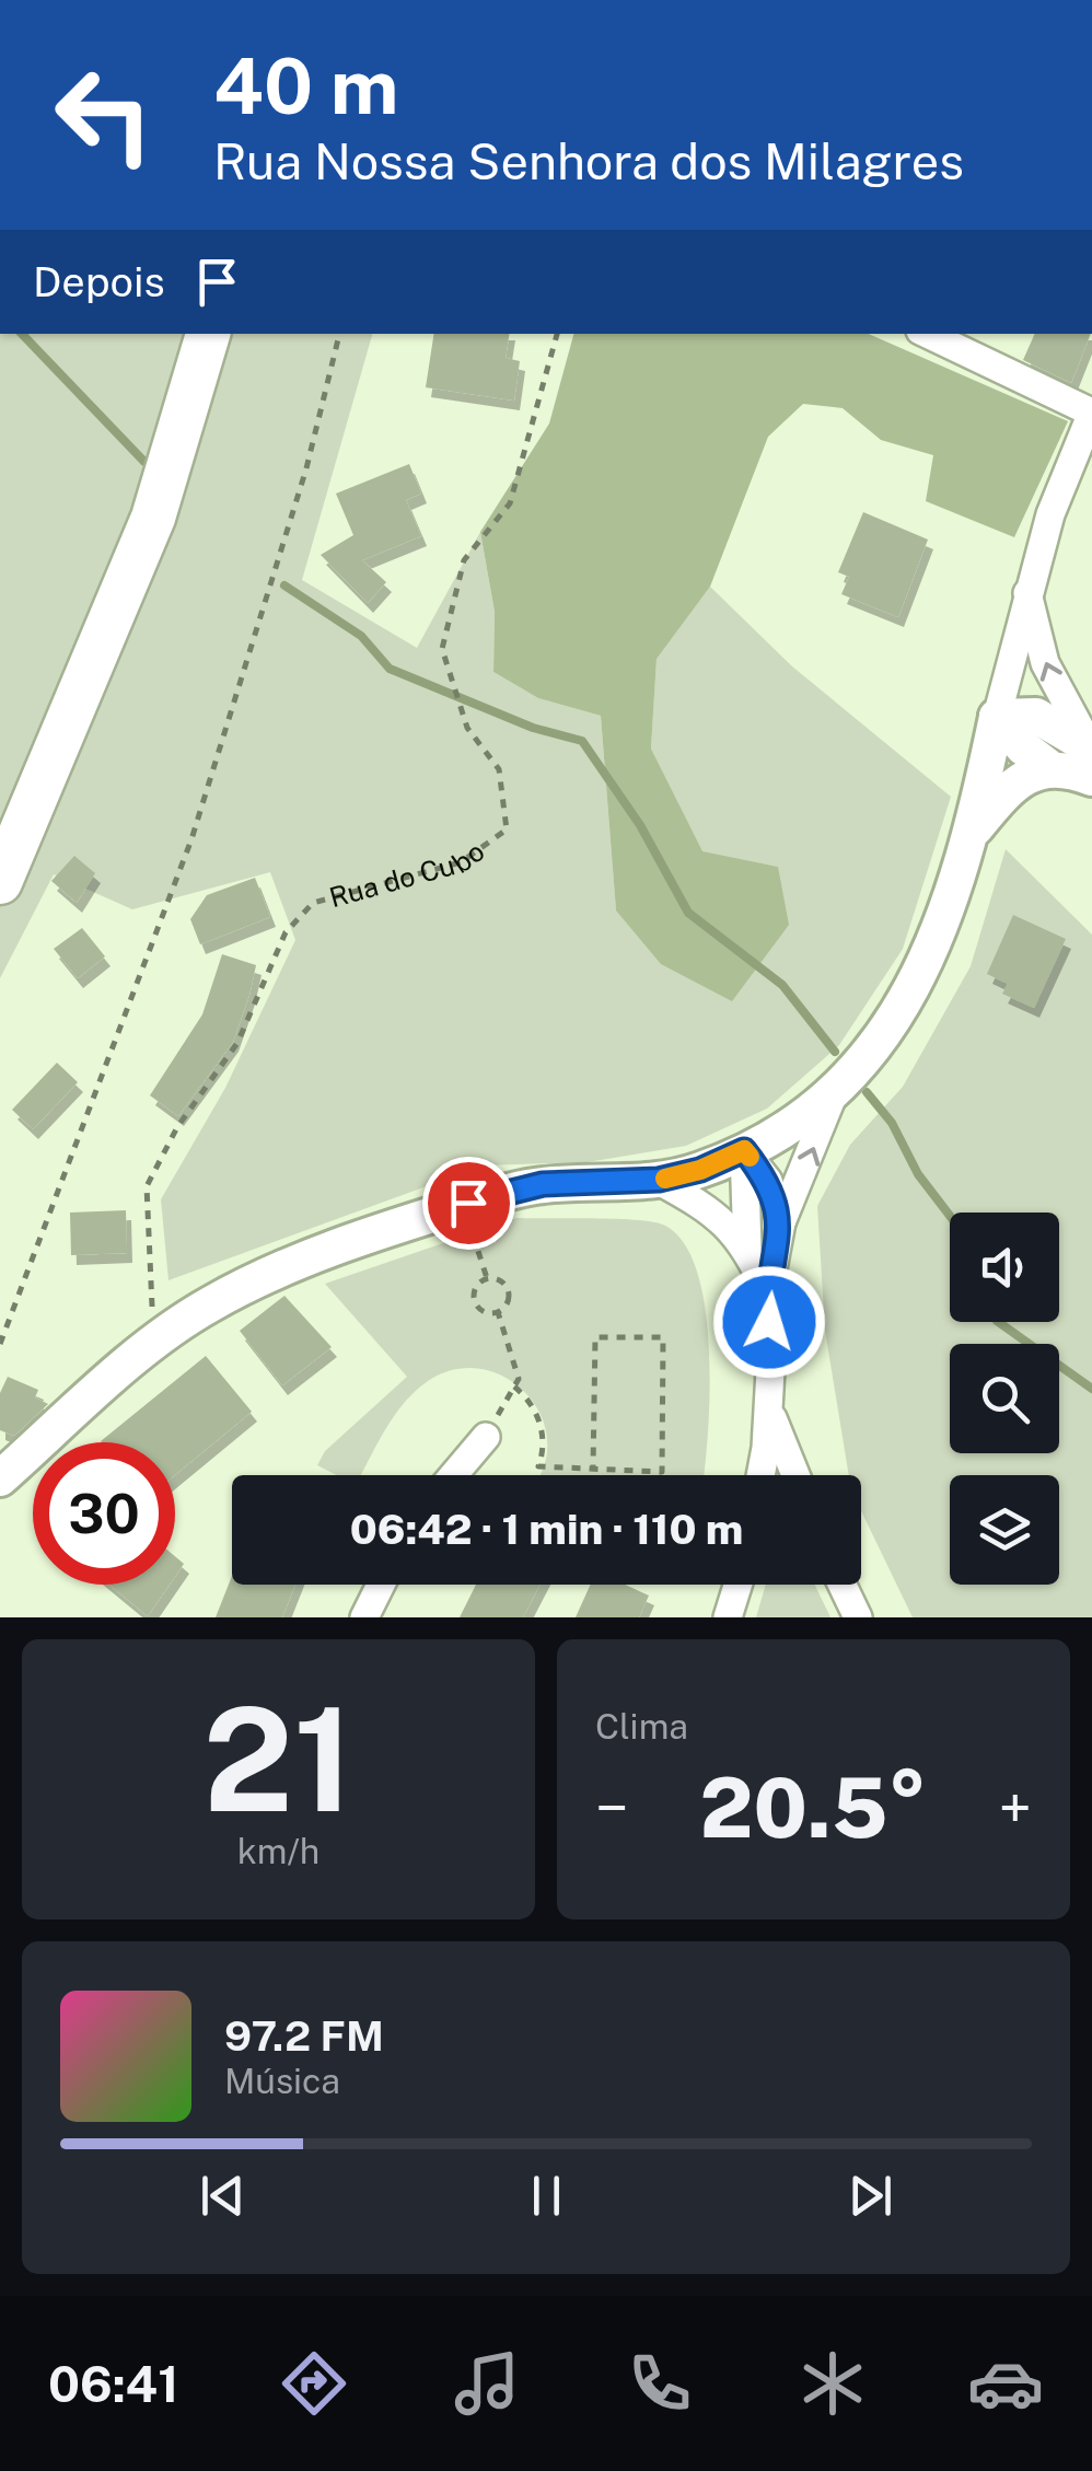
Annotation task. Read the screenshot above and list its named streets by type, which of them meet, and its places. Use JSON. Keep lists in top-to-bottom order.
{
  "streets": {
    "path": ["Rua do Cubo"]
  },
  "page": {
    "turn": ["40 m", "Rua Nossa Senhora dos Milagres"],
    "then": "Depois",
    "limit": "30",
    "trip": "06:42 · 1 min · 110 m",
    "tile": [
      ["21", "km/h"],
      "Clima"
    ],
    "heat": ["−", "20.5°", "+"],
    "song": ["97.2 FM", "Música"],
    "tabs": "06:41"
  }
}
